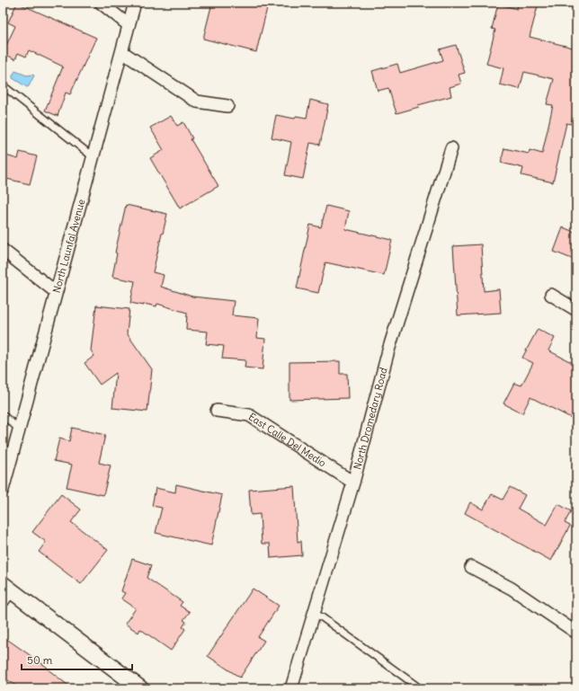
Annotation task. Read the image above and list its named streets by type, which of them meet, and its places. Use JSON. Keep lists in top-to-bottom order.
{
  "streets": {
    "street": ["North Launfal Avenue", "North Dromedary Road", "East Calle Del Medio"]
  },
  "crossings": [
    ["North Dromedary Road", "East Calle Del Medio"]
  ],
  "scale_bar": "50 m"
}
